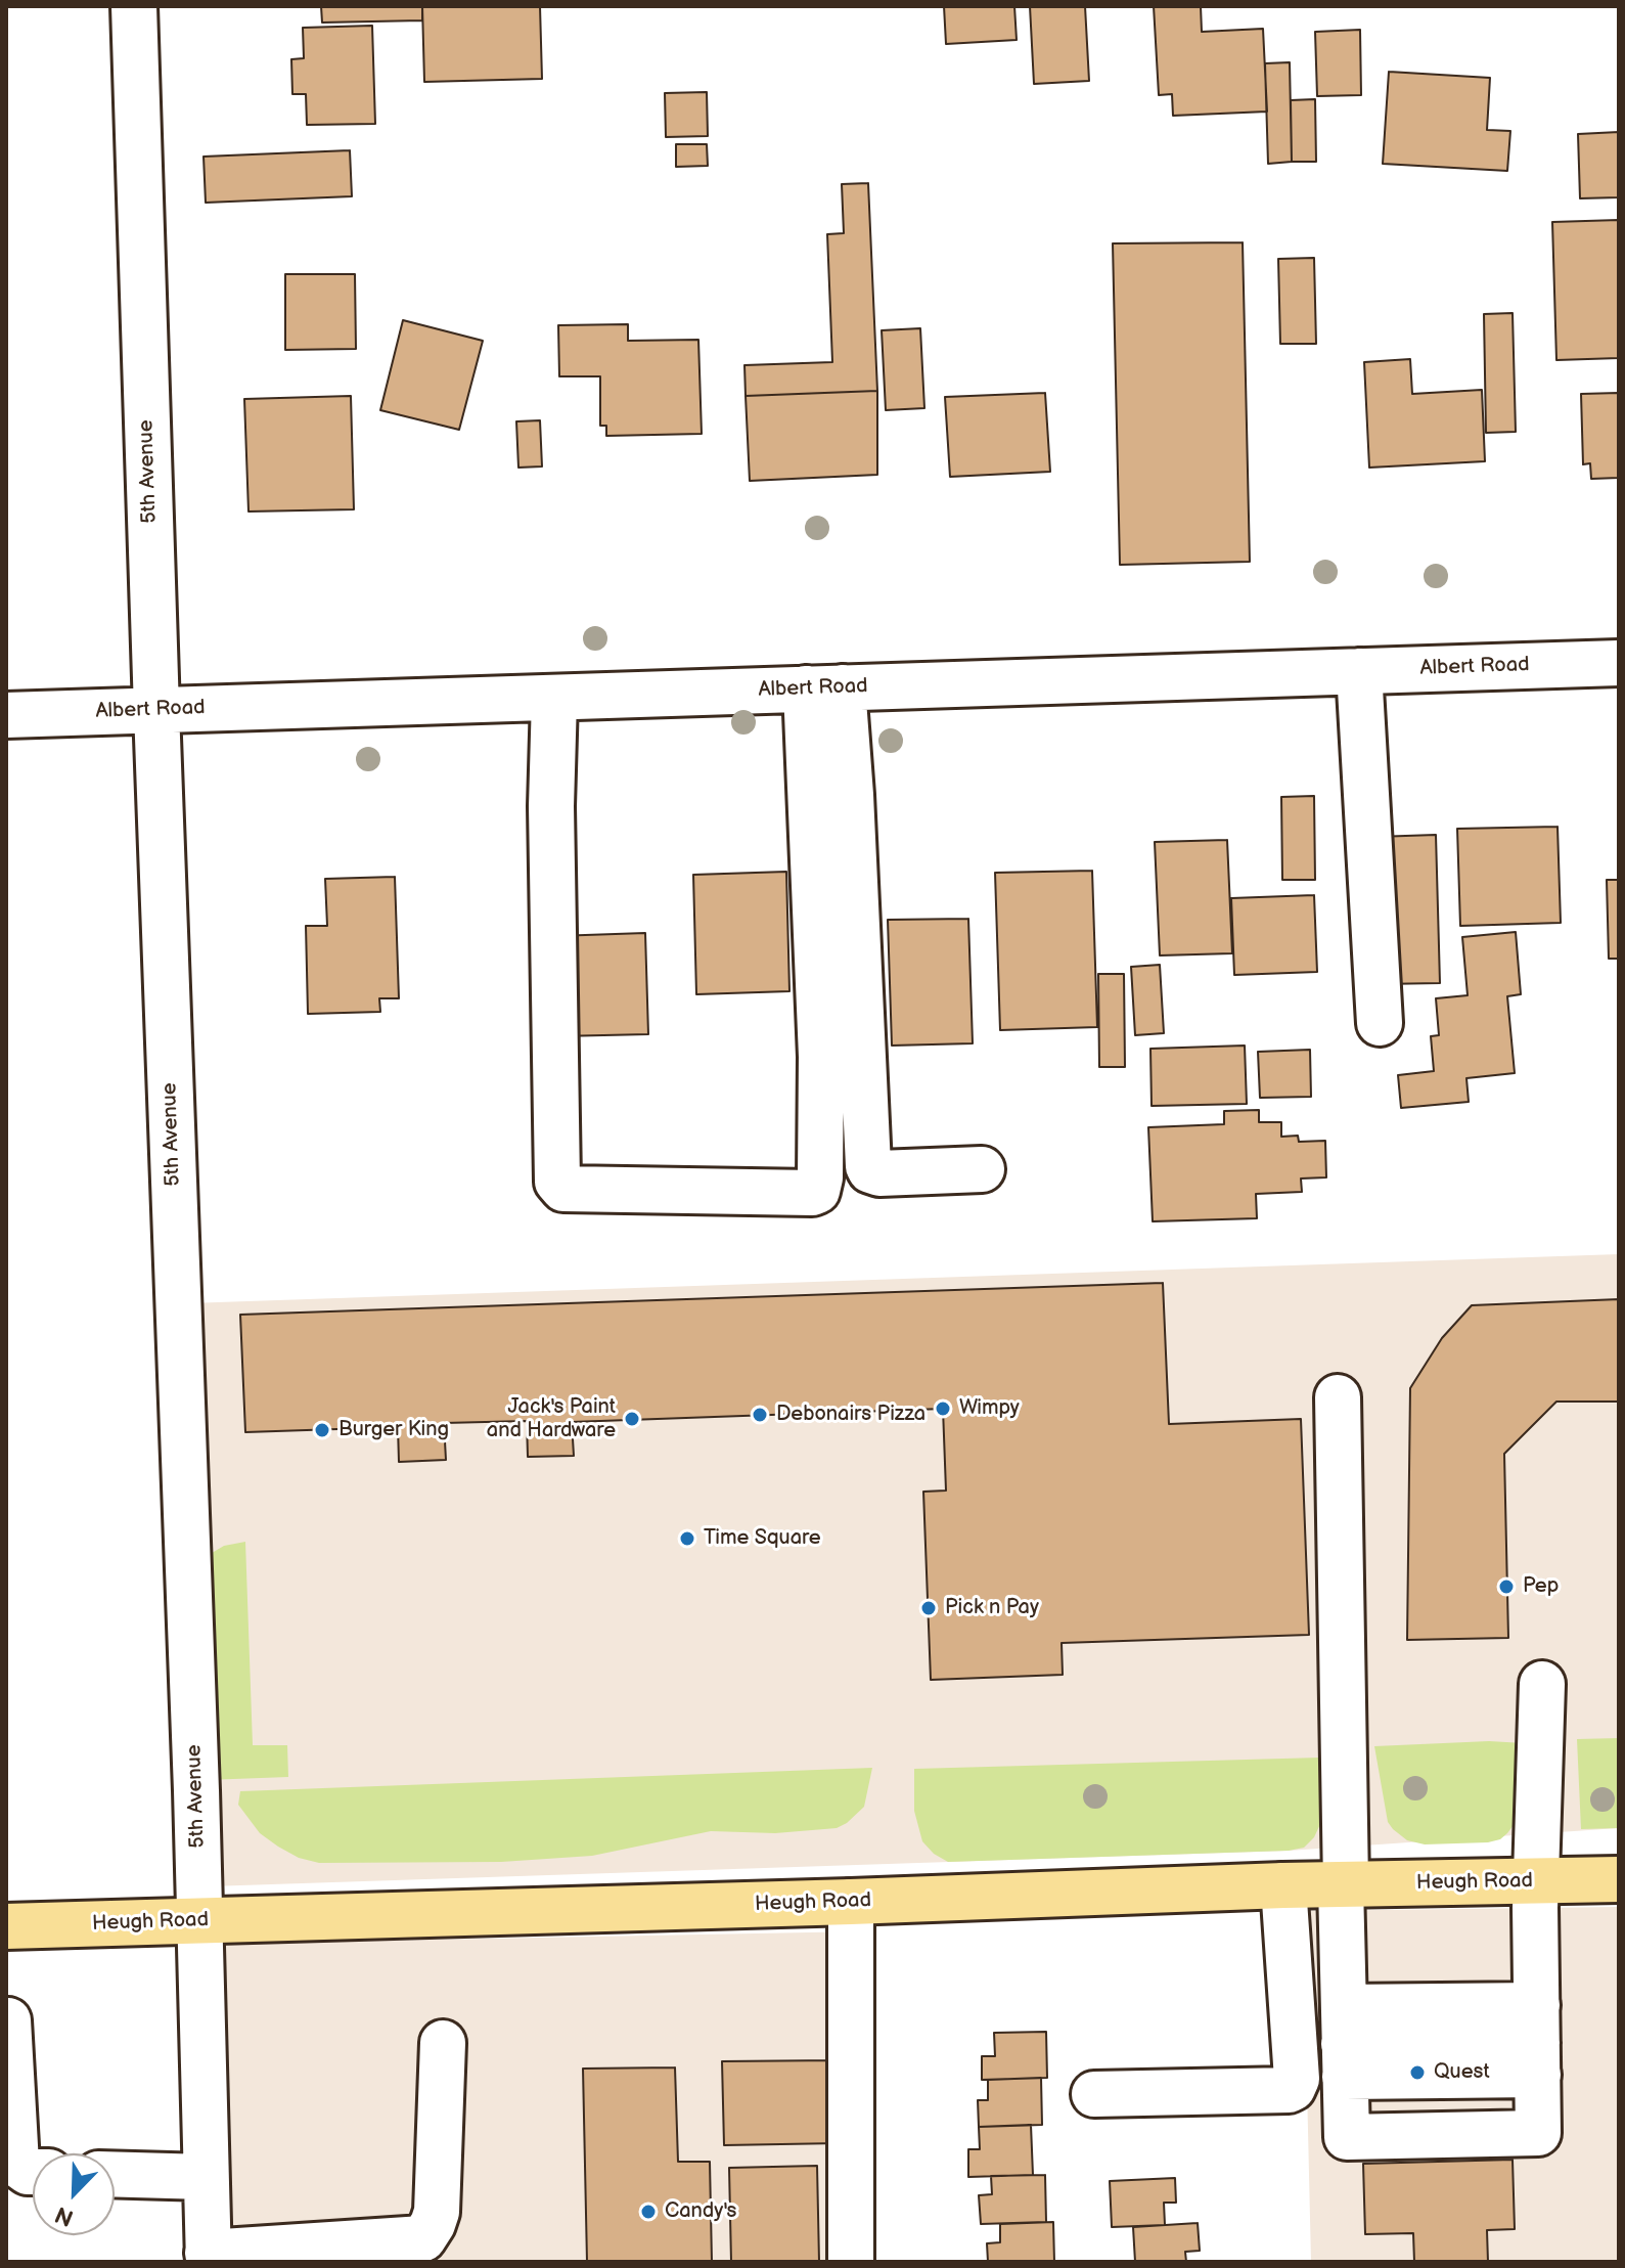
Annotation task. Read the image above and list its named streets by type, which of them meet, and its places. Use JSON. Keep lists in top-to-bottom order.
{
  "streets": {
    "main road": ["Heugh Road"],
    "street": ["5th Avenue", "Albert Road"]
  },
  "crossings": [
    ["5th Avenue", "Albert Road"],
    ["5th Avenue", "Heugh Road"]
  ],
  "places": [
    "Wimpy",
    "Debonairs Pizza",
    "Jack's Paint and Hardware",
    "Burger King",
    "Time Square",
    "Pep",
    "Pick n Pay",
    "Quest",
    "Candy's"
  ],
  "north": "bottom left"
}
